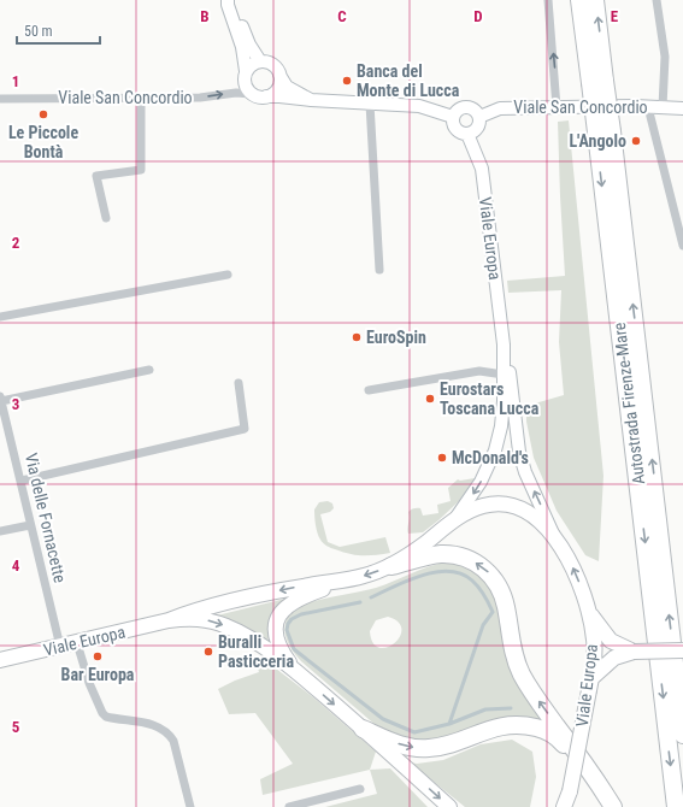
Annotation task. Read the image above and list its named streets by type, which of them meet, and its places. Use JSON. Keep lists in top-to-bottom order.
{
  "streets": {
    "highway": ["Autostrada Firenze-Mare"],
    "main road": ["Viale San Concordio", "Viale Europa"],
    "street": ["Via delle Fornacette"]
  },
  "crossings": [
    ["Viale San Concordio", "Viale Europa"],
    ["Viale Europa", "Via delle Fornacette"]
  ],
  "places": [
    "Banca del Monte di Lucca",
    "Le Piccole Bontà",
    "L'Angolo",
    "EuroSpin",
    "Eurostars Toscana Lucca",
    "McDonald's",
    "Buralli Pasticceria",
    "Bar Europa"
  ],
  "scale_bar": "50 m",
  "grid": {
    "columns": [
      "B",
      "C",
      "D",
      "E"
    ],
    "rows": [
      "1",
      "2",
      "3",
      "4",
      "5"
    ]
  }
}
